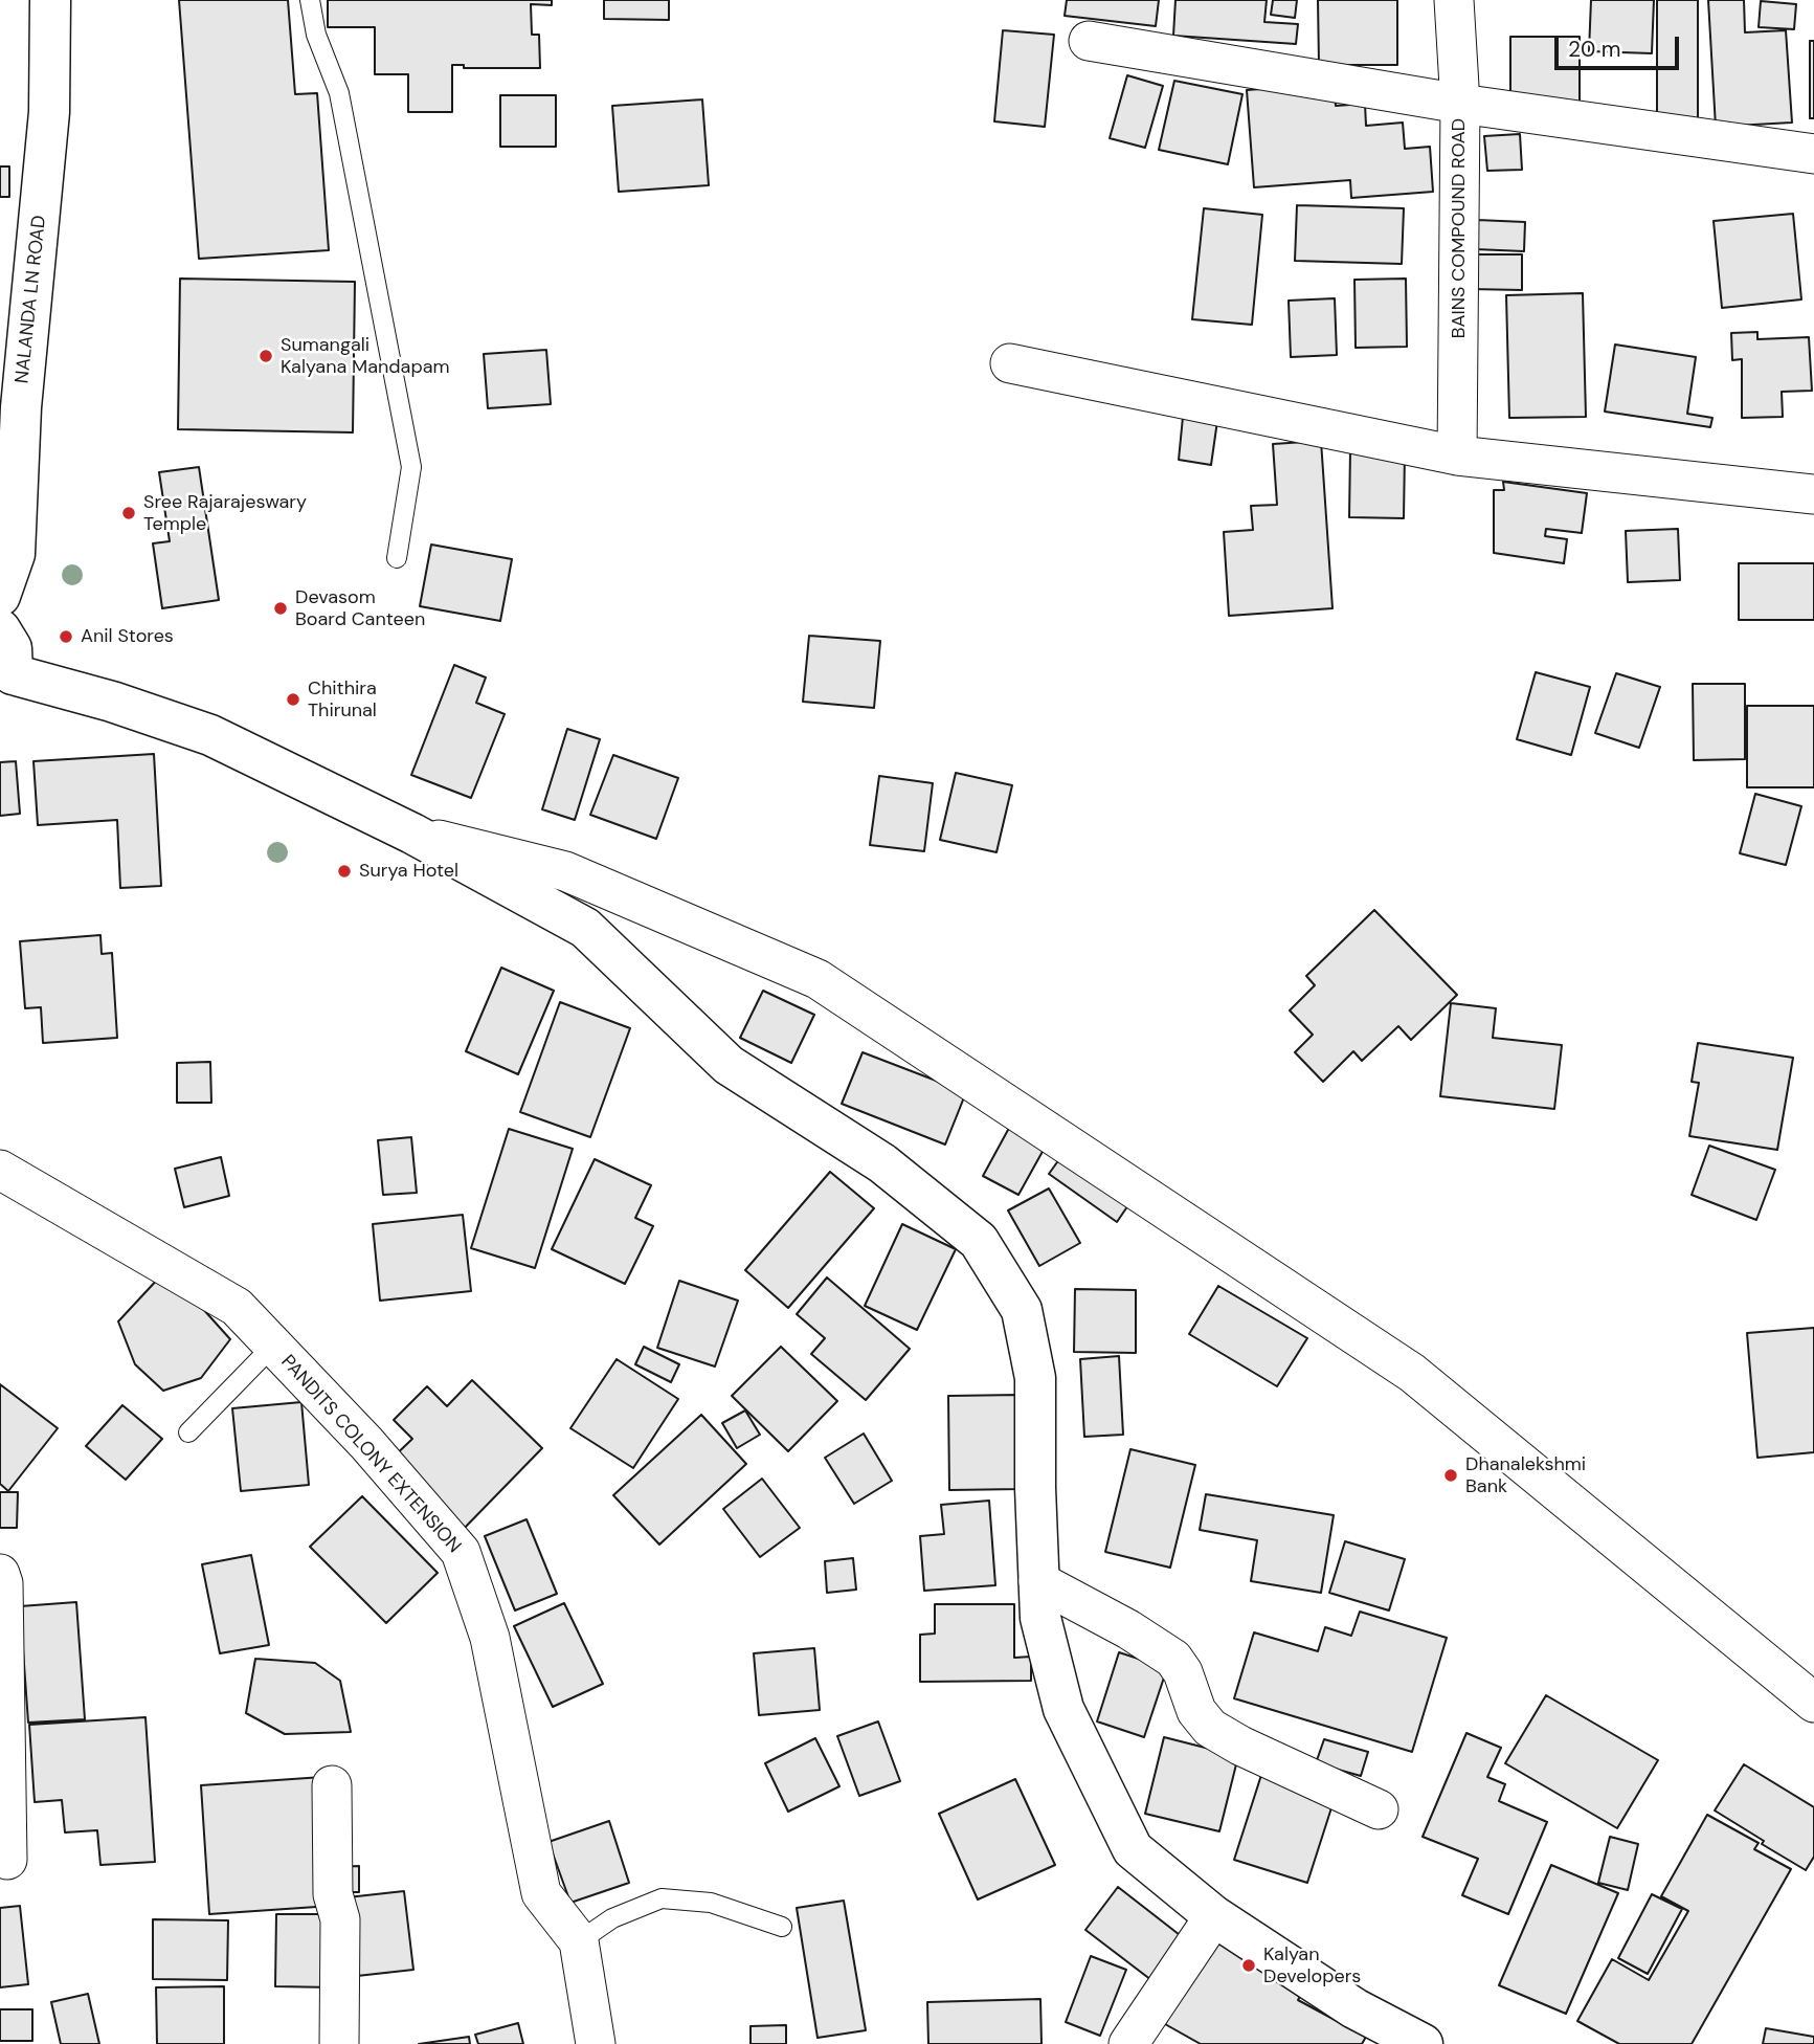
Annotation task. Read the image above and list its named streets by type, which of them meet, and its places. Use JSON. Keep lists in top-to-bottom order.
{
  "streets": {
    "street": ["BAINS COMPOUND ROAD", "NALANDA LN ROAD", "PANDITS COLONY EXTENSION"]
  },
  "places": [
    "Sumangali Kalyana Mandapam",
    "Sree Rajarajeswary Temple",
    "Devasom Board Canteen",
    "Anil Stores",
    "Chithira Thirunal",
    "Surya Hotel",
    "Dhanalekshmi Bank",
    "Kalyan Developers"
  ],
  "scale_bar": "20 m"
}
